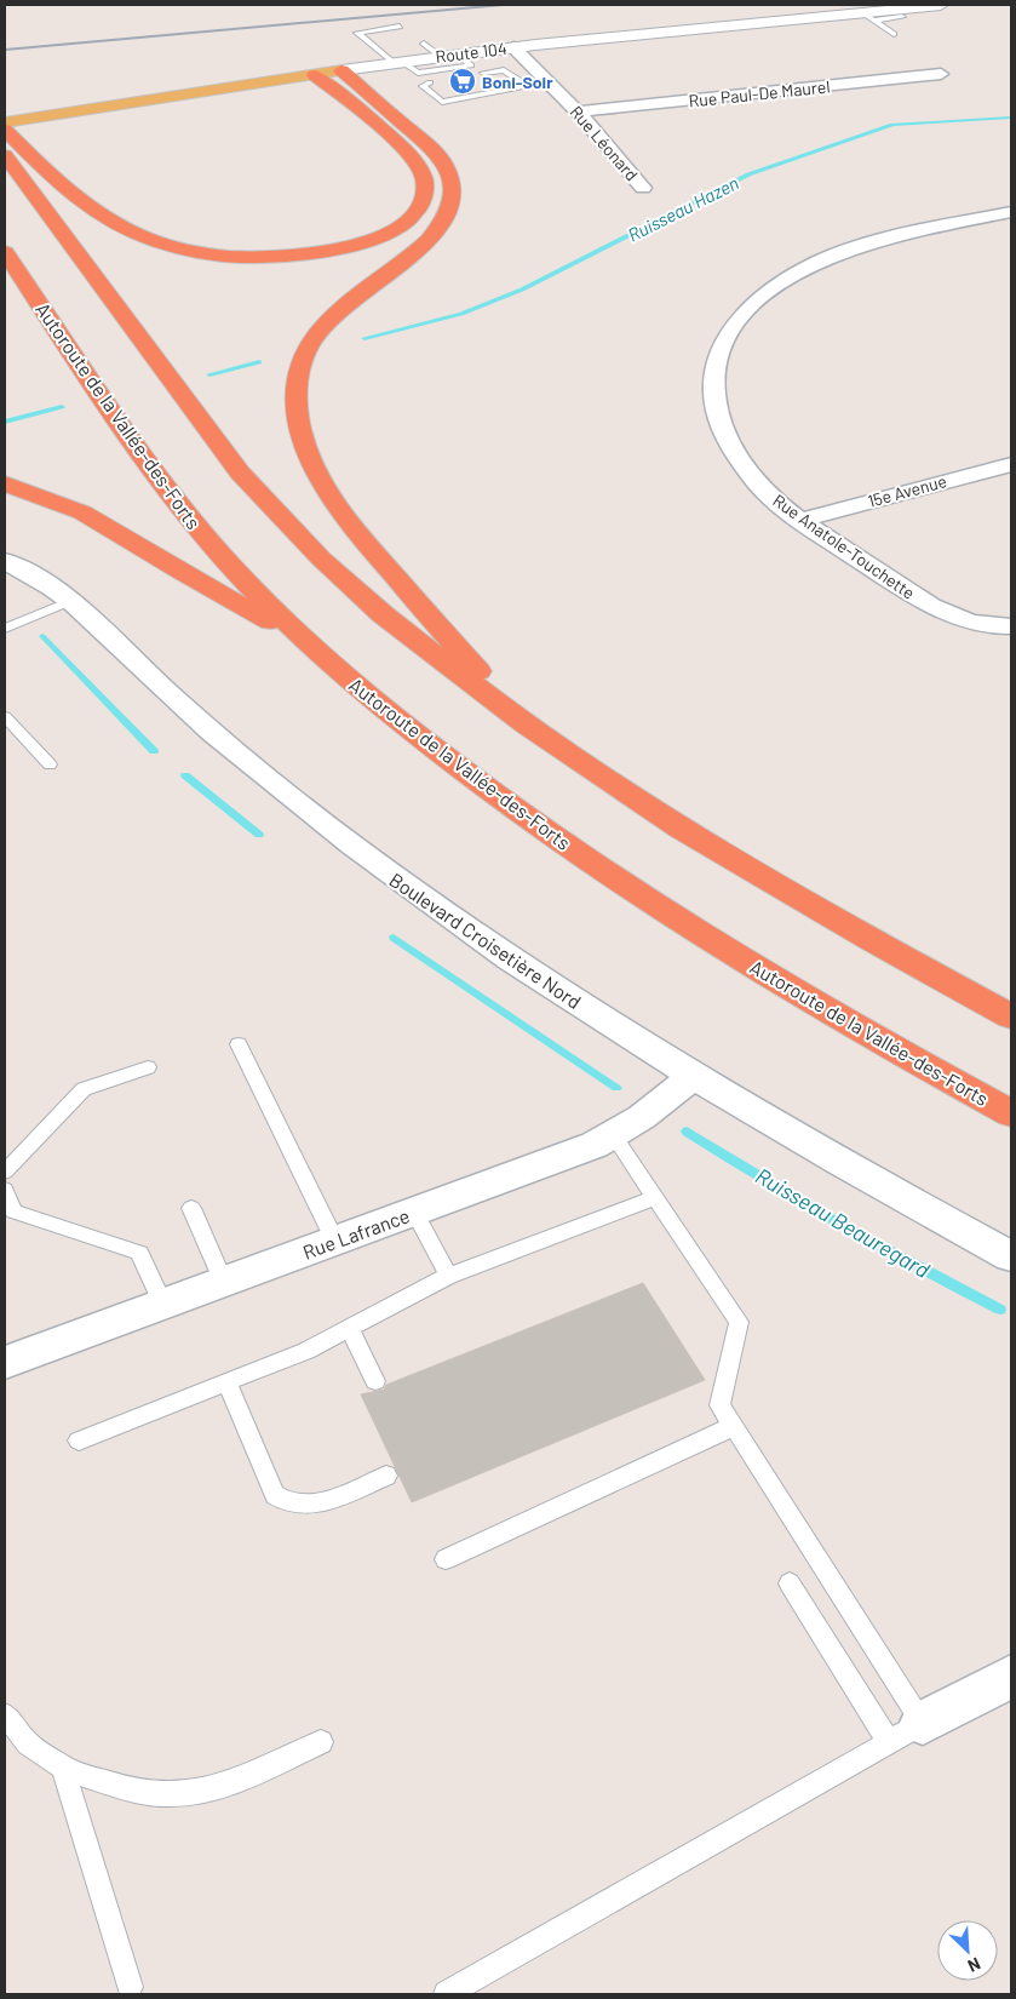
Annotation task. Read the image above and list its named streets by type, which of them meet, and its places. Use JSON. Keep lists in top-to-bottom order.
{
  "streets": {
    "highway": ["Autoroute de la Vallée-des-Forts"],
    "main road": ["Route 104"],
    "street": [
      "Rue Paul-De Maurel",
      "Rue Léonard",
      "15e Avenue",
      "Rue Anatole-Touchette",
      "Boulevard Croisetière Nord",
      "Rue Lafrance"
    ]
  },
  "crossings": [
    ["Route 104", "Rue Léonard"],
    ["Rue Paul-De Maurel", "Rue Léonard"],
    ["15e Avenue", "Rue Anatole-Touchette"],
    ["Boulevard Croisetière Nord", "Rue Lafrance"]
  ],
  "water": ["Ruisseau Hazen", "Ruisseau Beauregard"],
  "places": {
    "supermarket": ["Boni-Soir"]
  },
  "north": "bottom right"
}
